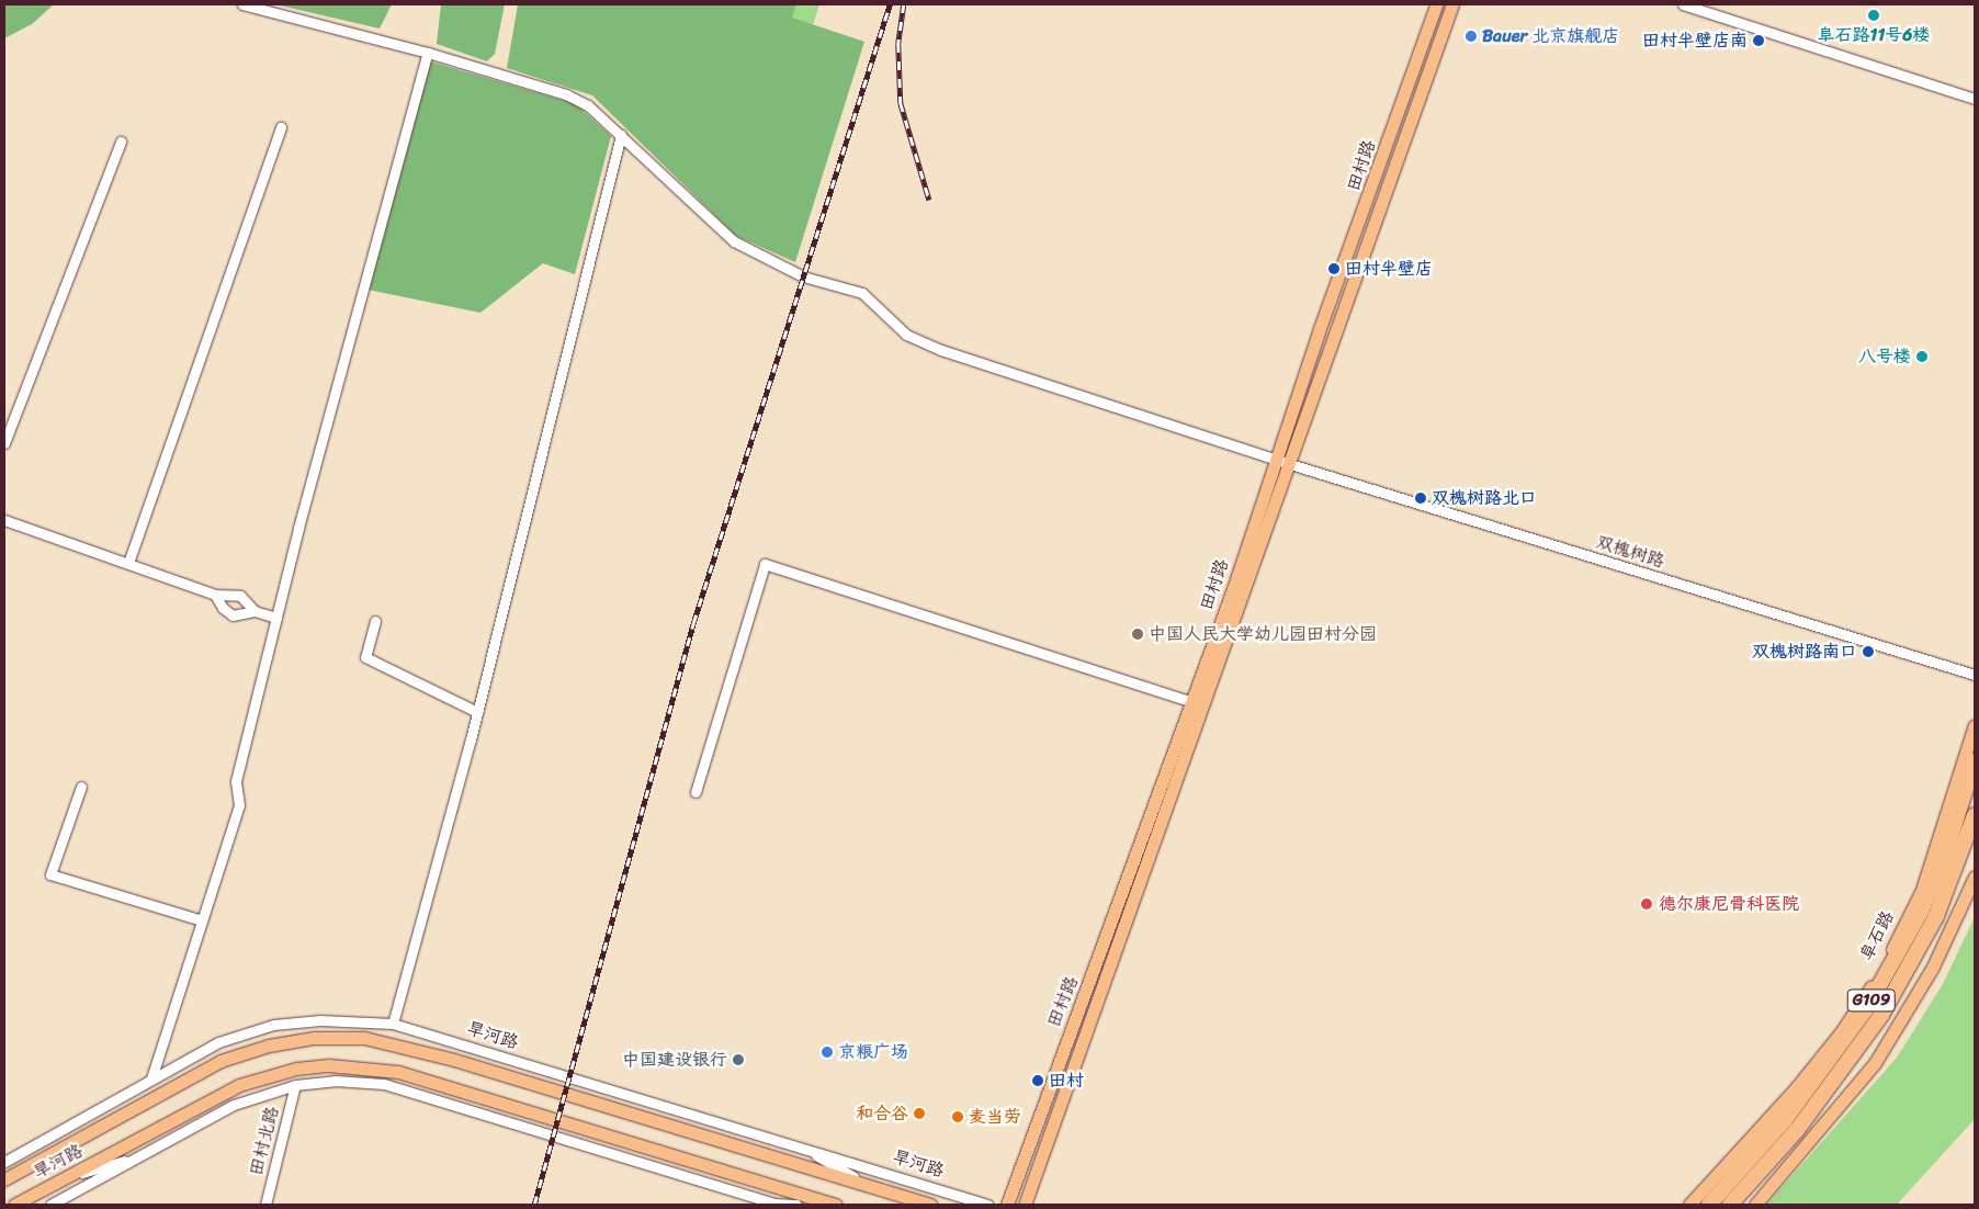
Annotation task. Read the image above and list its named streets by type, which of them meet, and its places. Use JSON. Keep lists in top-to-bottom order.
{
  "streets": {
    "highway": ["阜石路", "G109"],
    "main road": ["田村路", "旱河路"],
    "street": ["双槐树路", "田村北路"]
  },
  "crossings": [
    ["田村路", "双槐树路"],
    ["旱河路", "田村北路"]
  ],
  "places": [
    "阜石路11号6楼",
    "Bauer 北京旗舰店",
    "田村半壁店南",
    "田村半壁店",
    "八号楼",
    "双槐树路北口",
    "中国人民大学幼儿园田村分园",
    "双槐树路南口",
    "德尔康尼骨科医院",
    "京粮广场",
    "中国建设银行",
    "田村",
    "和合谷",
    "麦当劳"
  ]
}
